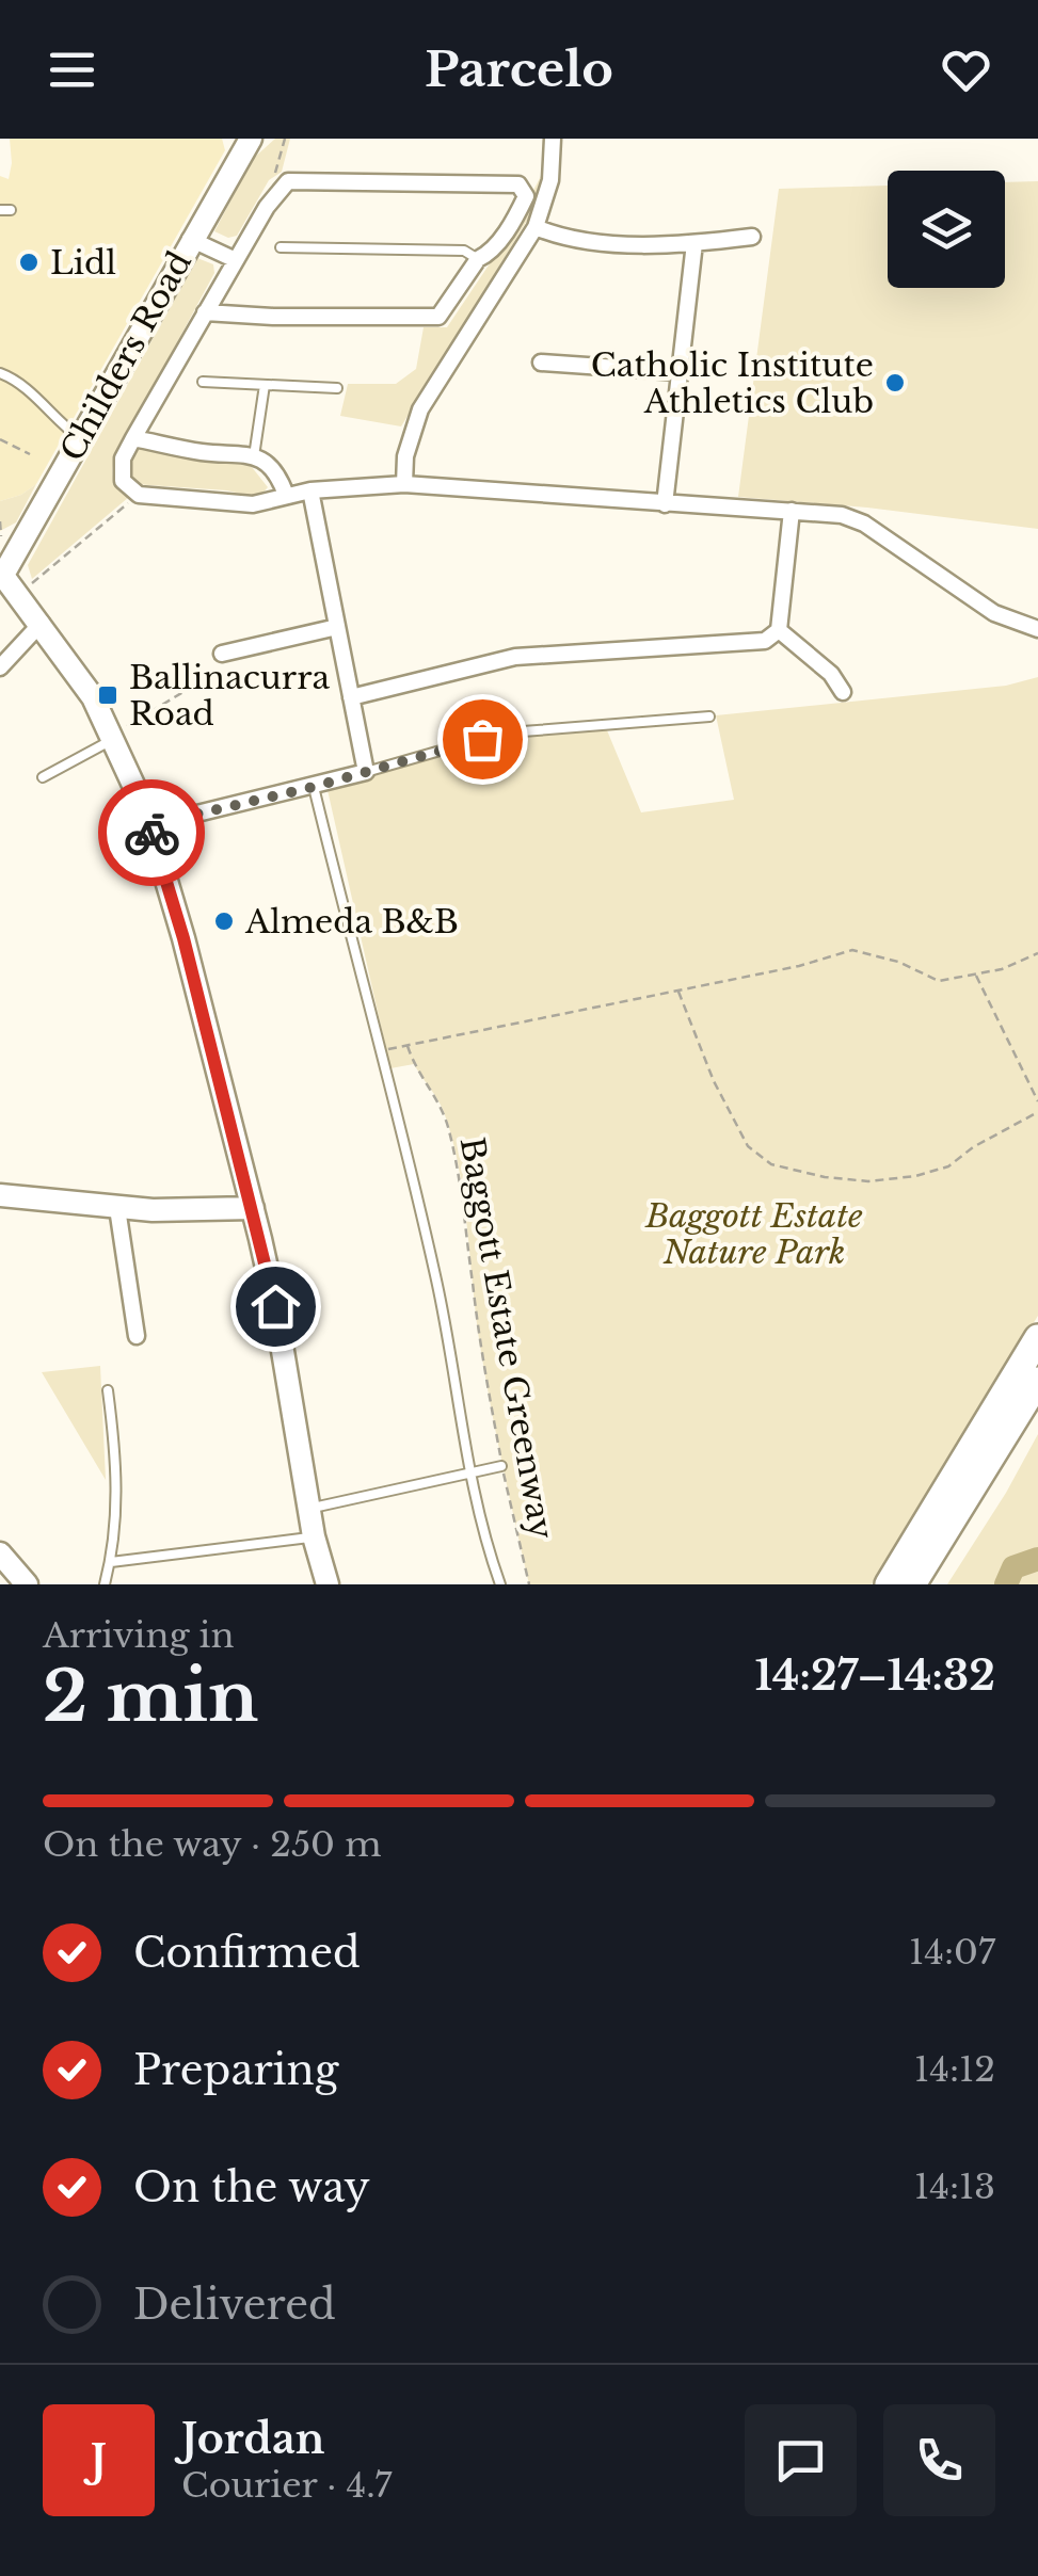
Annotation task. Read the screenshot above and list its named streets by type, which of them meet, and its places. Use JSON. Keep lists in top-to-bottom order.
{
  "streets": {
    "main road": ["Childers Road"],
    "path": ["Baggott Estate Greenway"]
  },
  "parks": ["Baggott Estate Nature Park"],
  "places": {
    "other": ["Lidl", "Catholic Institute Athletics Club", "Almeda B&B"],
    "transit": ["Ballinacurra Road"]
  },
  "page": {
    "header": "Parcelo",
    "heading": ["2 min", "Arriving in", "14:27–14:32"],
    "panel": ["Jordan", "Courier · 4.7"],
    "bar": "On the way · 250 m",
    "list": [
      ["Confirmed", "14:07"],
      ["Preparing", "14:12"],
      ["On the way", "14:13"],
      "Delivered"
    ],
    "round": "J"
  }
}
